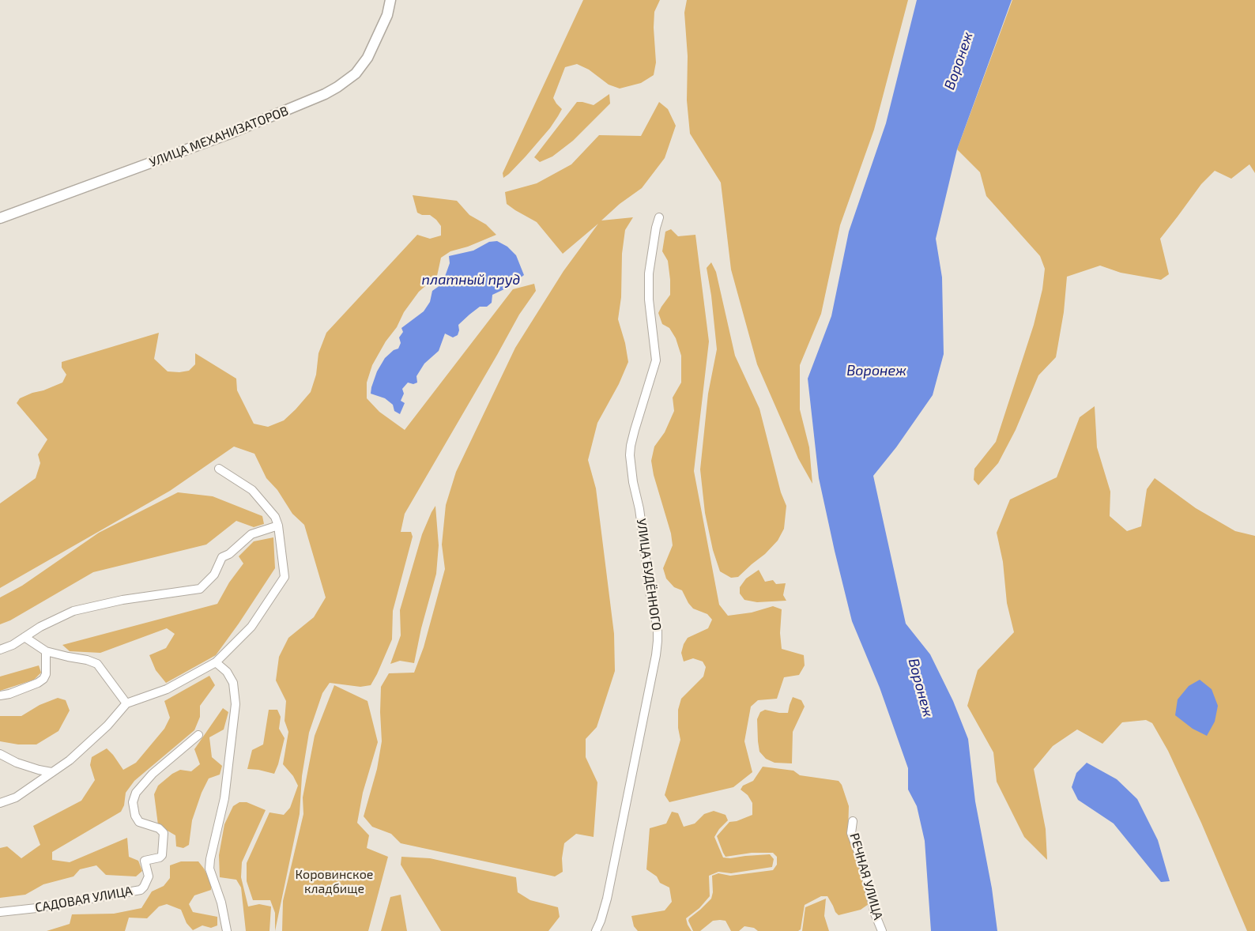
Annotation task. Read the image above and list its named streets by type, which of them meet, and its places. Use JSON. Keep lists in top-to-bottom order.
{
  "streets": {
    "main road": ["УЛИЦА МЕХАНИЗАТОРОВ"],
    "street": ["УЛИЦА БУДЁННОГО", "РЕЧНАЯ УЛИЦА", "САДОВАЯ УЛИЦА"]
  },
  "water": ["Воронеж", "платный пруд"],
  "parks": ["Коровинское кладбище"]
}
